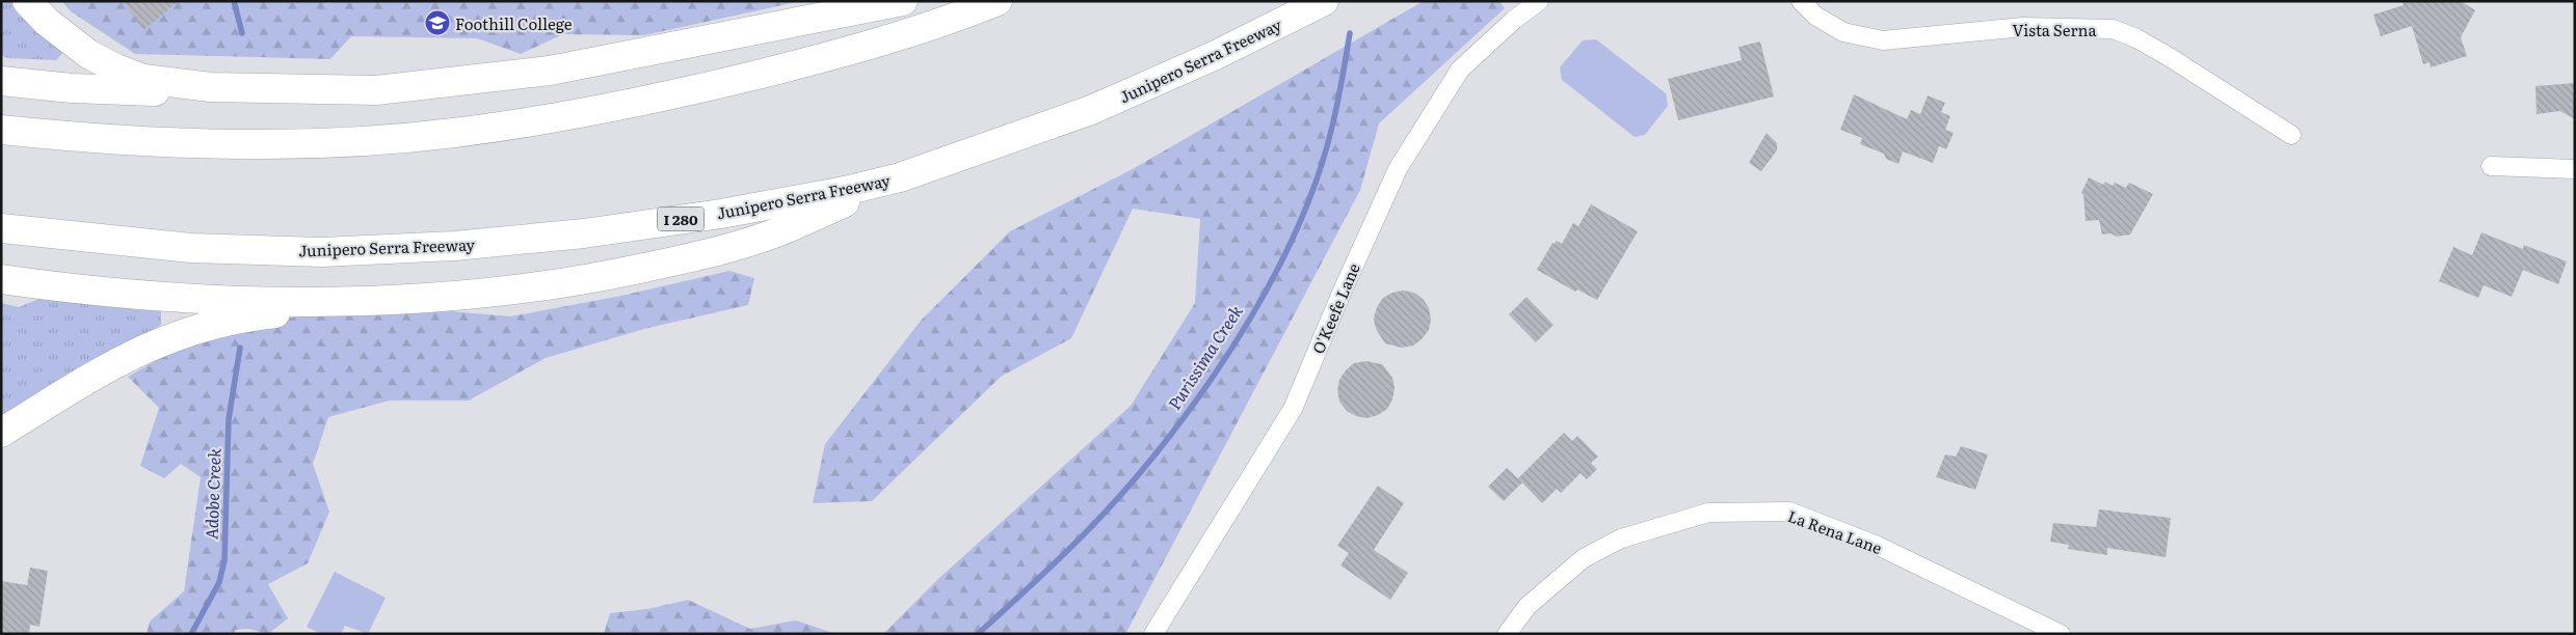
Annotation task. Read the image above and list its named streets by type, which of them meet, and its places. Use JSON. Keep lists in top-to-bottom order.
{
  "streets": {
    "highway": ["Junipero Serra Freeway", "I 280"],
    "street": ["Vista Serna", "O'Keefe Lane", "La Rena Lane"]
  },
  "water": ["Purissima Creek", "Adobe Creek"],
  "places": {
    "school or university": ["Foothill College"]
  }
}
